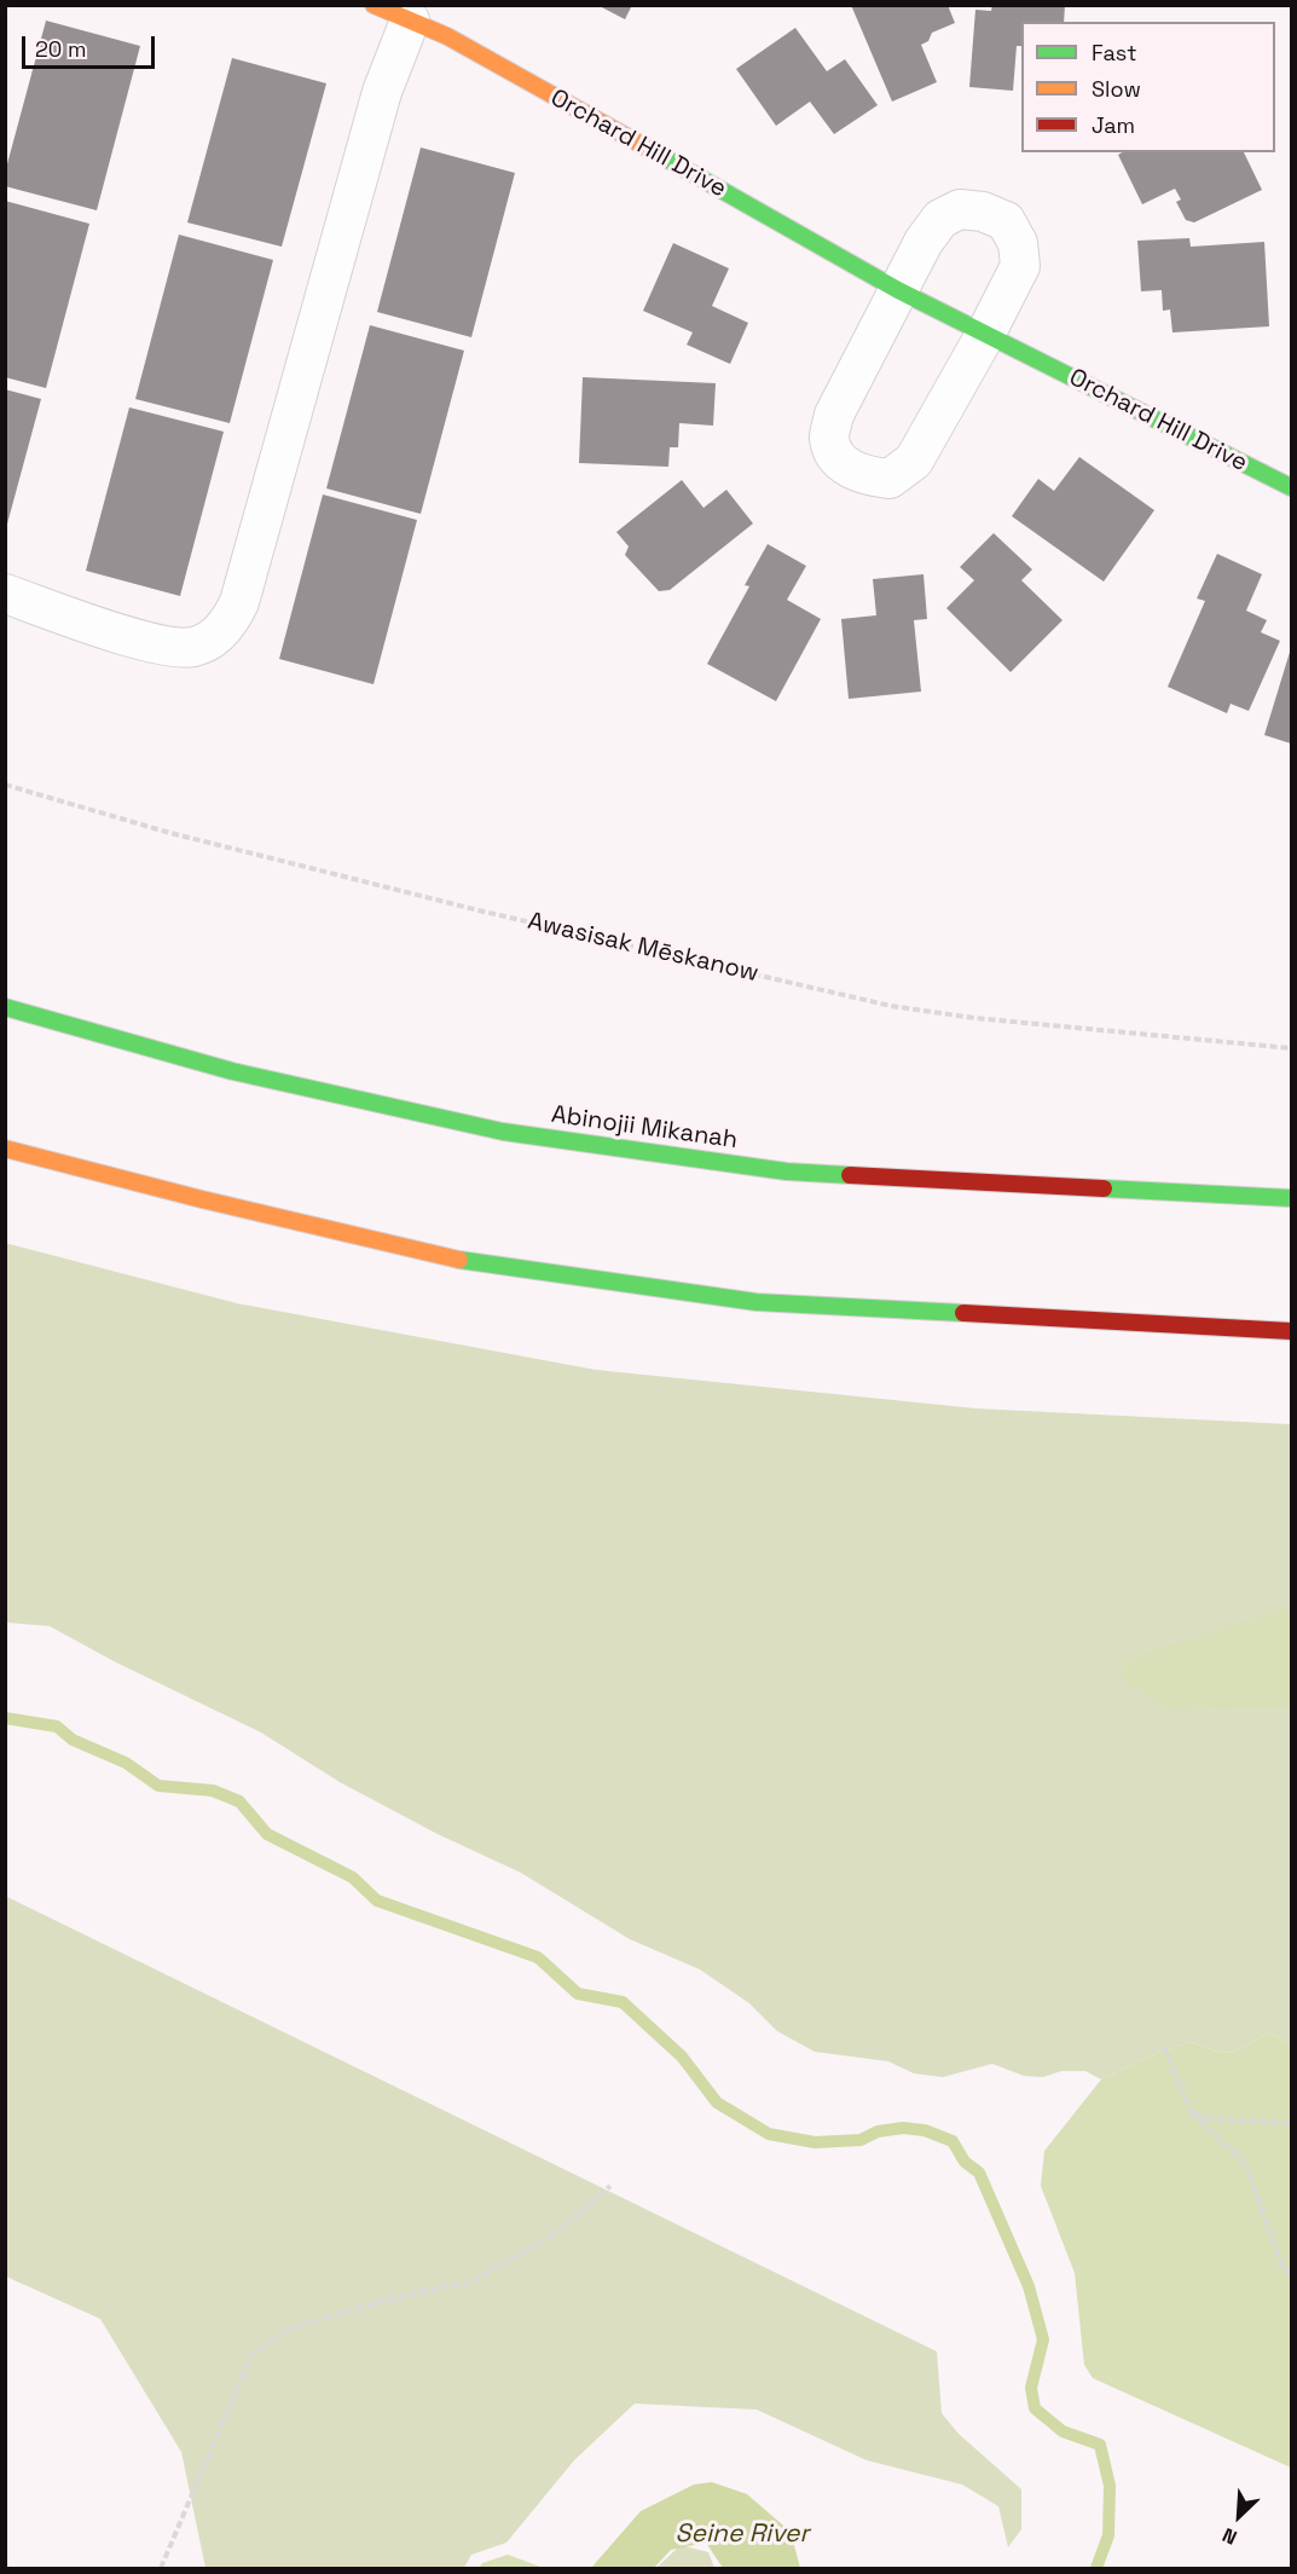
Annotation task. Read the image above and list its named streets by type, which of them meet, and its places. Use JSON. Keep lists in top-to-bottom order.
{
  "streets": {
    "main road": ["Orchard Hill Drive", "Abinojii Mikanah"],
    "path": ["Awasisak Mēskanow"]
  },
  "water": ["Seine River"],
  "legend": ["Fast", "Slow", "Jam"],
  "scale_bar": "20 m",
  "north": "bottom left"
}
